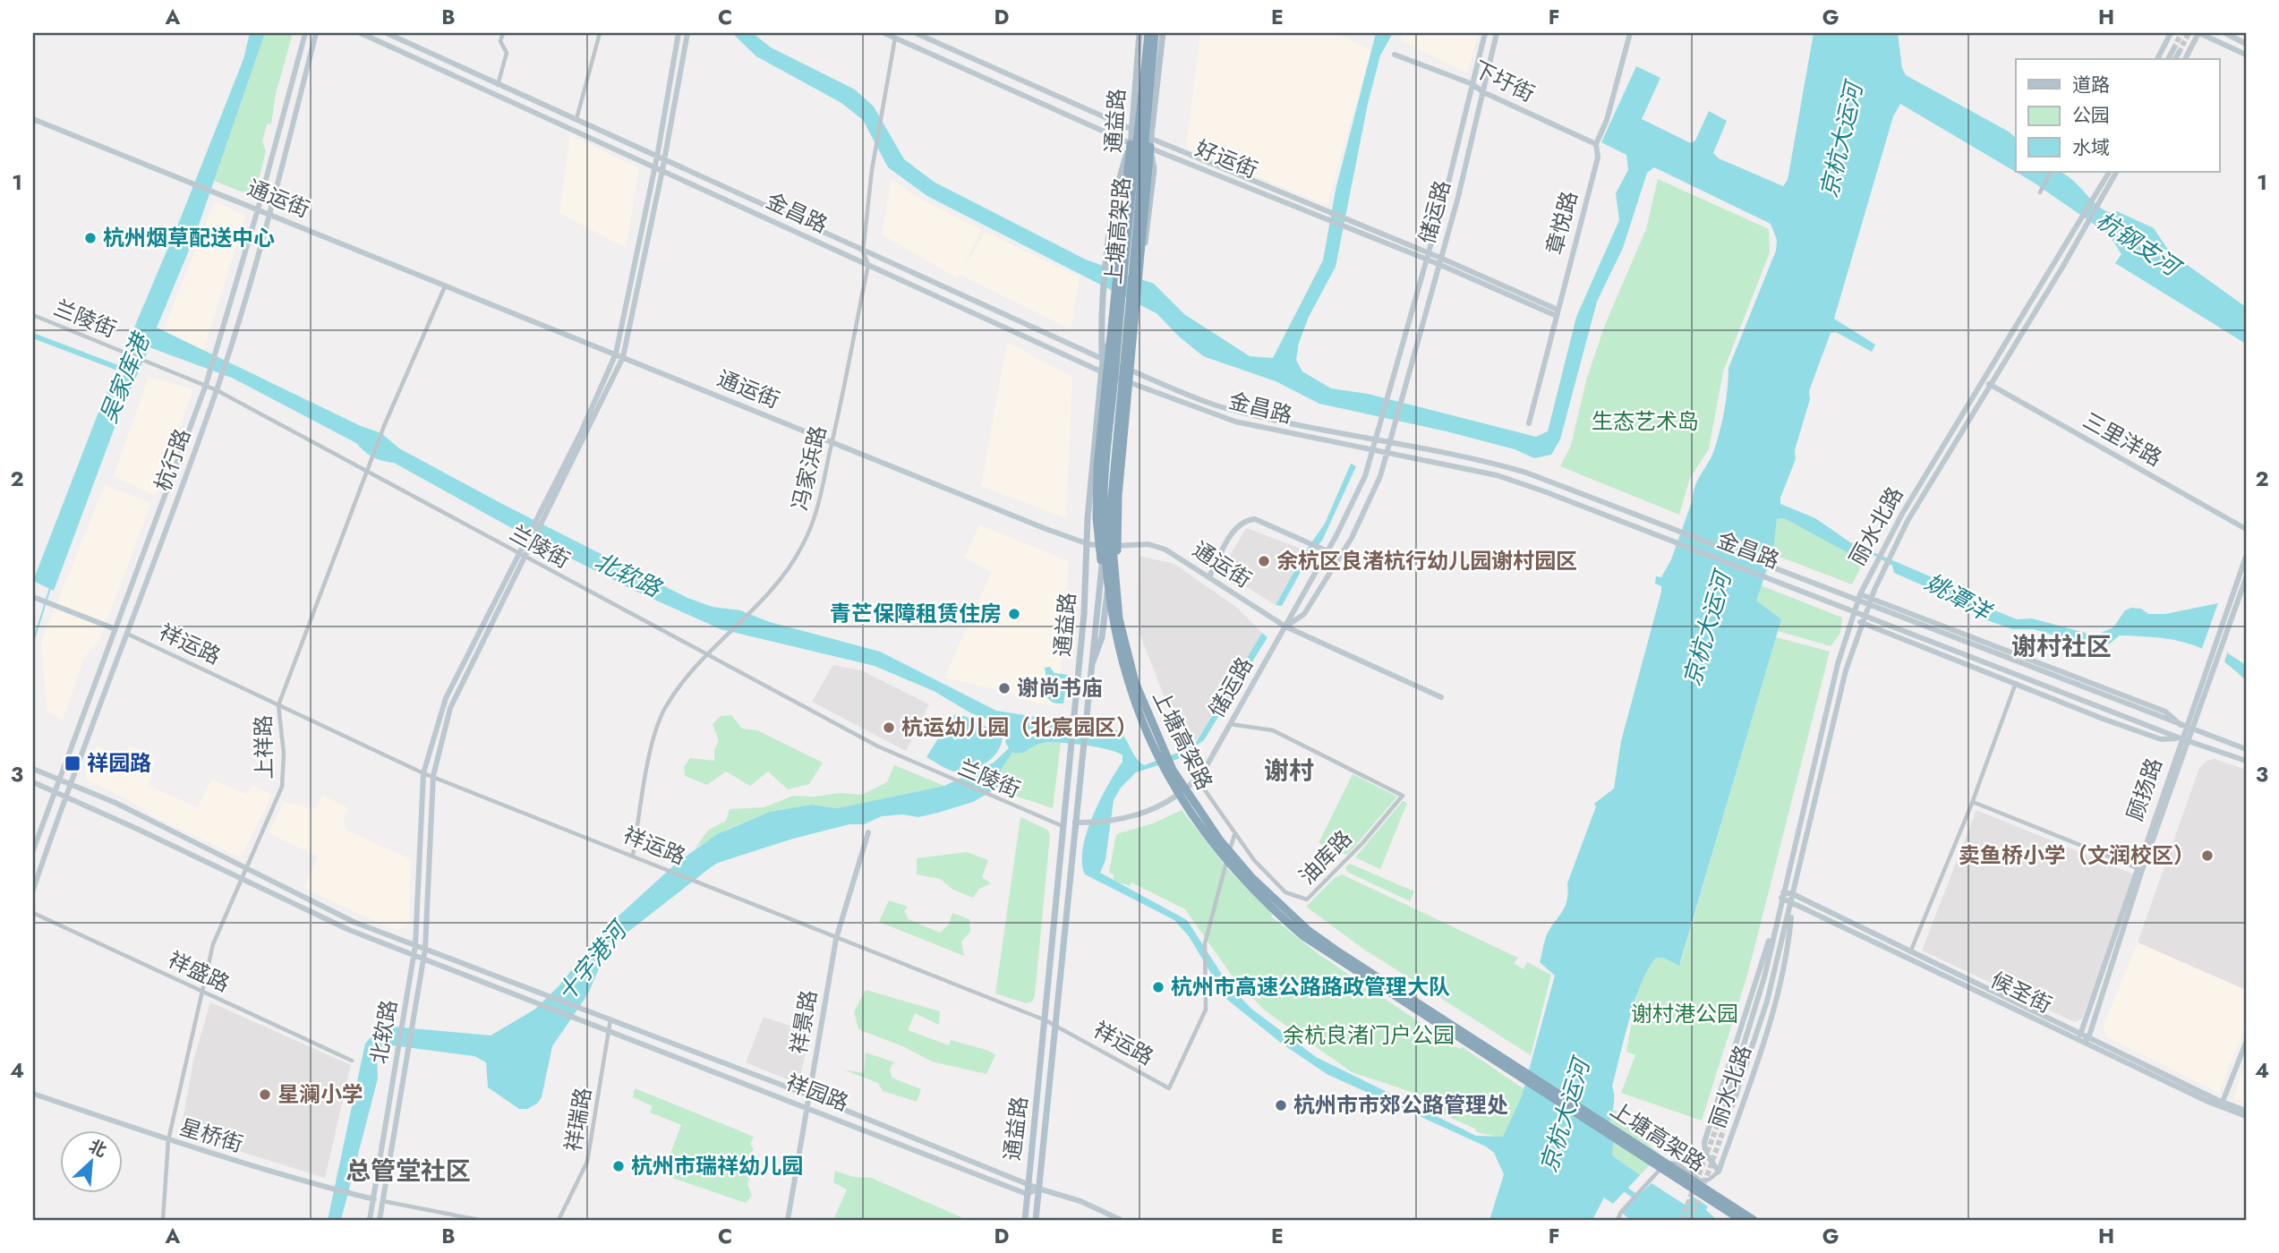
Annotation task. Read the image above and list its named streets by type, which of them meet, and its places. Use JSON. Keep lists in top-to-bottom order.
{
  "streets": {
    "highway": ["上塘高架路"],
    "main road": ["通益路"],
    "street": [
      "下圩街",
      "好运街",
      "通运街",
      "储运路",
      "金昌路",
      "章悦路",
      "兰陵街",
      "三里洋路",
      "杭行路",
      "冯家浜路",
      "丽水北路",
      "祥运路",
      "上祥路",
      "顾扬路",
      "油库路",
      "祥盛路",
      "候圣街",
      "祥景路",
      "北软路",
      "祥园路",
      "祥瑞路",
      "星桥街"
    ]
  },
  "crossings": [
    ["下圩街", "储运路"],
    ["下圩街", "章悦路"],
    ["通益路", "好运街"],
    ["通益路", "通运街"],
    ["通益路", "储运路"],
    ["通益路", "金昌路"],
    ["通益路", "兰陵街"],
    ["通益路", "祥运路"],
    ["通益路", "祥园路"],
    ["好运街", "储运路"],
    ["好运街", "章悦路"],
    ["通运街", "储运路"],
    ["通运街", "杭行路"],
    ["通运街", "冯家浜路"],
    ["通运街", "上祥路"],
    ["通运街", "北软路"],
    ["储运路", "金昌路"],
    ["储运路", "油库路"],
    ["金昌路", "冯家浜路"],
    ["金昌路", "丽水北路"],
    ["金昌路", "顾扬路"],
    ["金昌路", "北软路"],
    ["兰陵街", "杭行路"],
    ["兰陵街", "冯家浜路"],
    ["兰陵街", "上祥路"],
    ["兰陵街", "北软路"],
    ["三里洋路", "丽水北路"],
    ["杭行路", "祥运路"],
    ["冯家浜路", "祥运路"],
    ["丽水北路", "候圣街"],
    ["祥运路", "上祥路"],
    ["祥运路", "油库路"],
    ["祥运路", "祥景路"],
    ["祥运路", "北软路"],
    ["上祥路", "祥盛路"],
    ["上祥路", "星桥街"],
    ["顾扬路", "候圣街"],
    ["祥景路", "祥园路"],
    ["北软路", "祥园路"],
    ["北软路", "星桥街"],
    ["祥园路", "祥瑞路"]
  ],
  "districts": ["谢村社区", "谢村", "总管堂社区"],
  "water": [
    "京杭大运河",
    "杭钢支河",
    "吴家库港",
    "北软路",
    "姚潭洋",
    "十字港河"
  ],
  "parks": ["生态艺术岛", "谢村港公园", "余杭良渚门户公园"],
  "places": {
    "other": [
      "杭州烟草配送中心",
      "余杭区良渚杭行幼儿园谢村园区",
      "青芒保障租赁住房",
      "谢尚书庙",
      "杭运幼儿园（北宸园区）",
      "卖鱼桥小学（文润校区）",
      "杭州市高速公路路政管理大队",
      "星澜小学",
      "杭州市市郊公路管理处",
      "杭州市瑞祥幼儿园"
    ],
    "transit": ["祥园路"]
  },
  "legend": ["道路", "公园", "水域"],
  "north": "top right",
  "grid": {
    "columns": [
      "A",
      "B",
      "C",
      "D",
      "E",
      "F",
      "G",
      "H"
    ],
    "rows": [
      "1",
      "2",
      "3",
      "4"
    ]
  }
}
